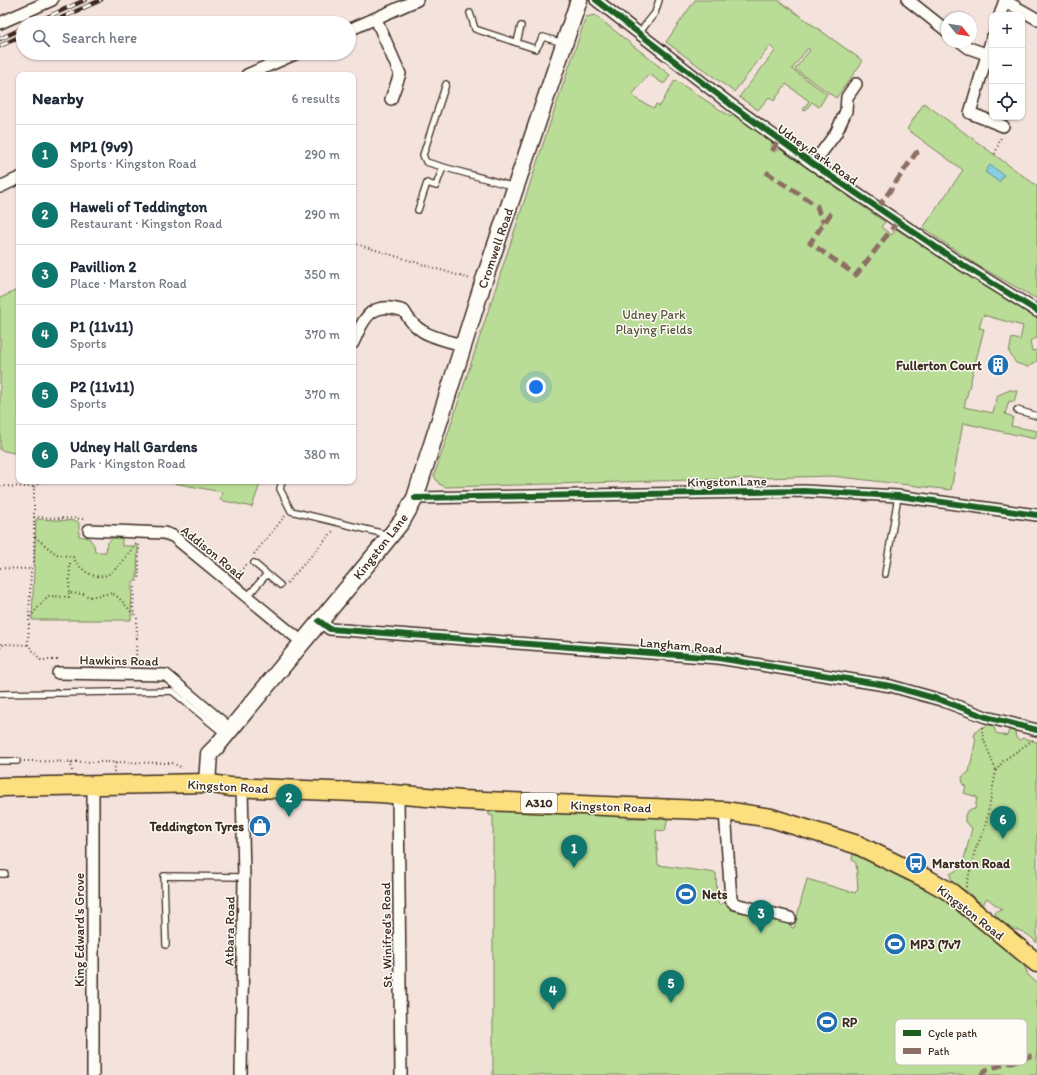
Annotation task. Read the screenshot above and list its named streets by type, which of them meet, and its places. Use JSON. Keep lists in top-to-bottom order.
{
  "streets": {
    "main road": [
      "Cromwell Road",
      "Kingston Lane",
      "Kingston Road",
      "A310"
    ],
    "street": [
      "Udney Park Road",
      "Addison Road",
      "Langham Road",
      "Hawkins Road",
      "King Edward's Grove",
      "Atbara Road",
      "St. Winifred's Road"
    ]
  },
  "crossings": [
    ["Cromwell Road", "Kingston Lane"],
    ["Kingston Lane", "Addison Road"],
    ["Kingston Lane", "Langham Road"],
    ["Kingston Lane", "Hawkins Road"],
    ["Kingston Lane", "Kingston Road"],
    ["Kingston Road", "King Edward's Grove"],
    ["Kingston Road", "Atbara Road"],
    ["Kingston Road", "St. Winifred's Road"]
  ],
  "parks": ["Udney Park Playing Fields"],
  "places": {
    "building": ["Fullerton Court"],
    "shop": ["Teddington Tyres"],
    "bus stop": ["Marston Road"],
    "sports": ["Nets", "MP3 (7v7", "RP"]
  },
  "legend": ["Cycle path", "Path"],
  "north": "bottom right",
  "page": {
    "map_buttons": ["+", "−"],
    "search": "Search here",
    "heading": ["Nearby", "6 results"],
    "list": [
      {
        "mark": "1",
        "name": "MP1 (9v9)",
        "note": "Sports · Kingston Road",
        "value": "290 m"
      },
      {
        "mark": "2",
        "name": "Haweli of Teddington",
        "note": "Restaurant · Kingston Road",
        "value": "290 m"
      },
      {
        "mark": "3",
        "name": "Pavillion 2",
        "note": "Place · Marston Road",
        "value": "350 m"
      },
      {
        "mark": "4",
        "name": "P1 (11v11)",
        "note": "Sports",
        "value": "370 m"
      },
      {
        "mark": "5",
        "name": "P2 (11v11)",
        "note": "Sports",
        "value": "370 m"
      },
      {
        "mark": "6",
        "name": "Udney Hall Gardens",
        "note": "Park · Kingston Road",
        "value": "380 m"
      }
    ],
    "pins": [
      "2",
      "6",
      "1",
      "3",
      "5",
      "4"
    ]
  }
}
